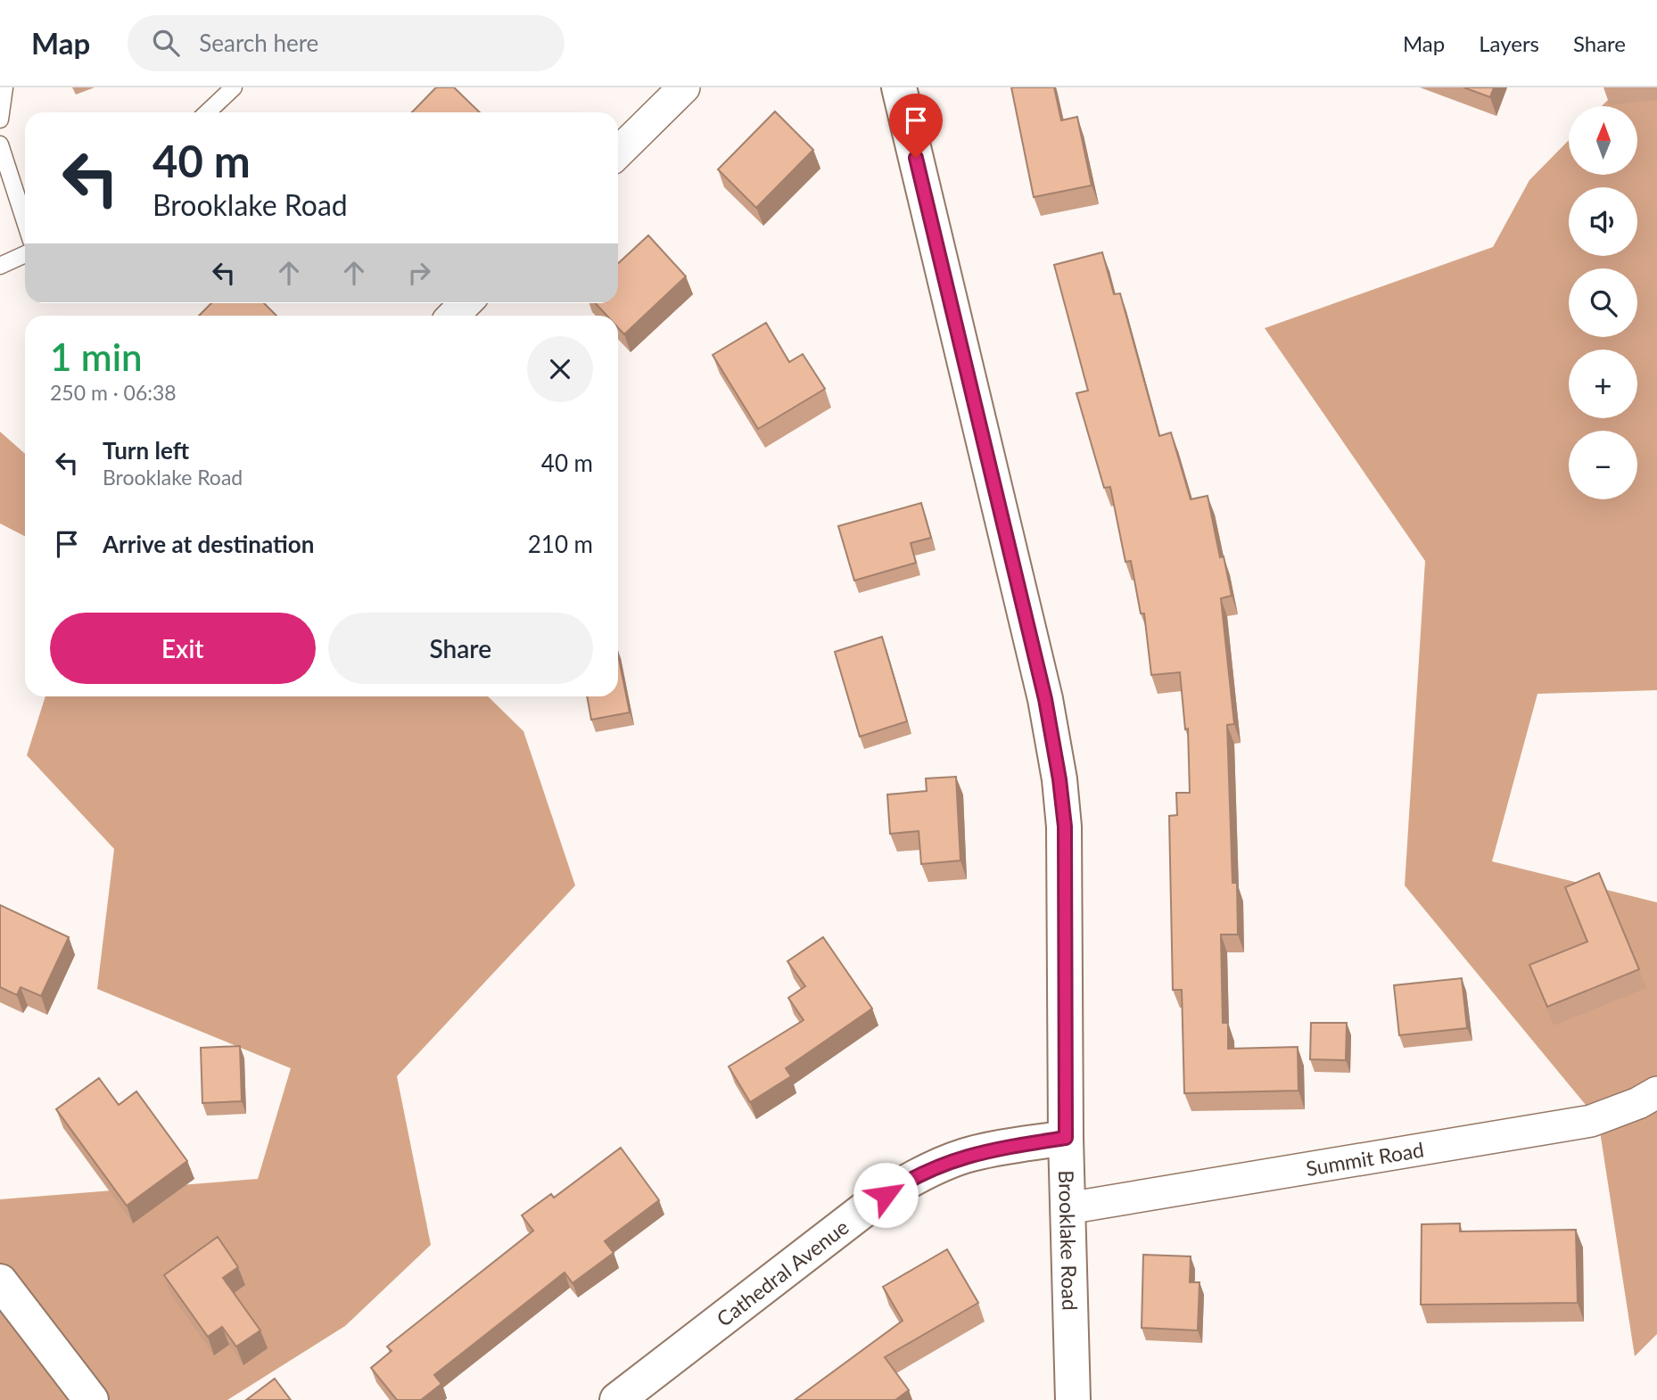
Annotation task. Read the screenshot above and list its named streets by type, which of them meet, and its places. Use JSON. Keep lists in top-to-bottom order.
{
  "streets": {
    "street": ["Summit Road", "Brooklake Road", "Cathedral Avenue"]
  },
  "crossings": [
    ["Summit Road", "Brooklake Road"],
    ["Brooklake Road", "Cathedral Avenue"]
  ],
  "north": "top",
  "page": {
    "header": "Map",
    "search": "Search here",
    "nav": ["Map", "Layers", "Share"],
    "map_buttons": ["+", "−"],
    "turn": ["40 m", "Brooklake Road"],
    "heading": ["1 min", "250 m · 06:38"],
    "list": [
      {
        "name": "Turn left",
        "note": "Brooklake Road",
        "value": "40 m"
      },
      {
        "name": "Arrive at destination",
        "value": "210 m"
      }
    ],
    "buttons": ["Exit", "Share"]
  }
}
